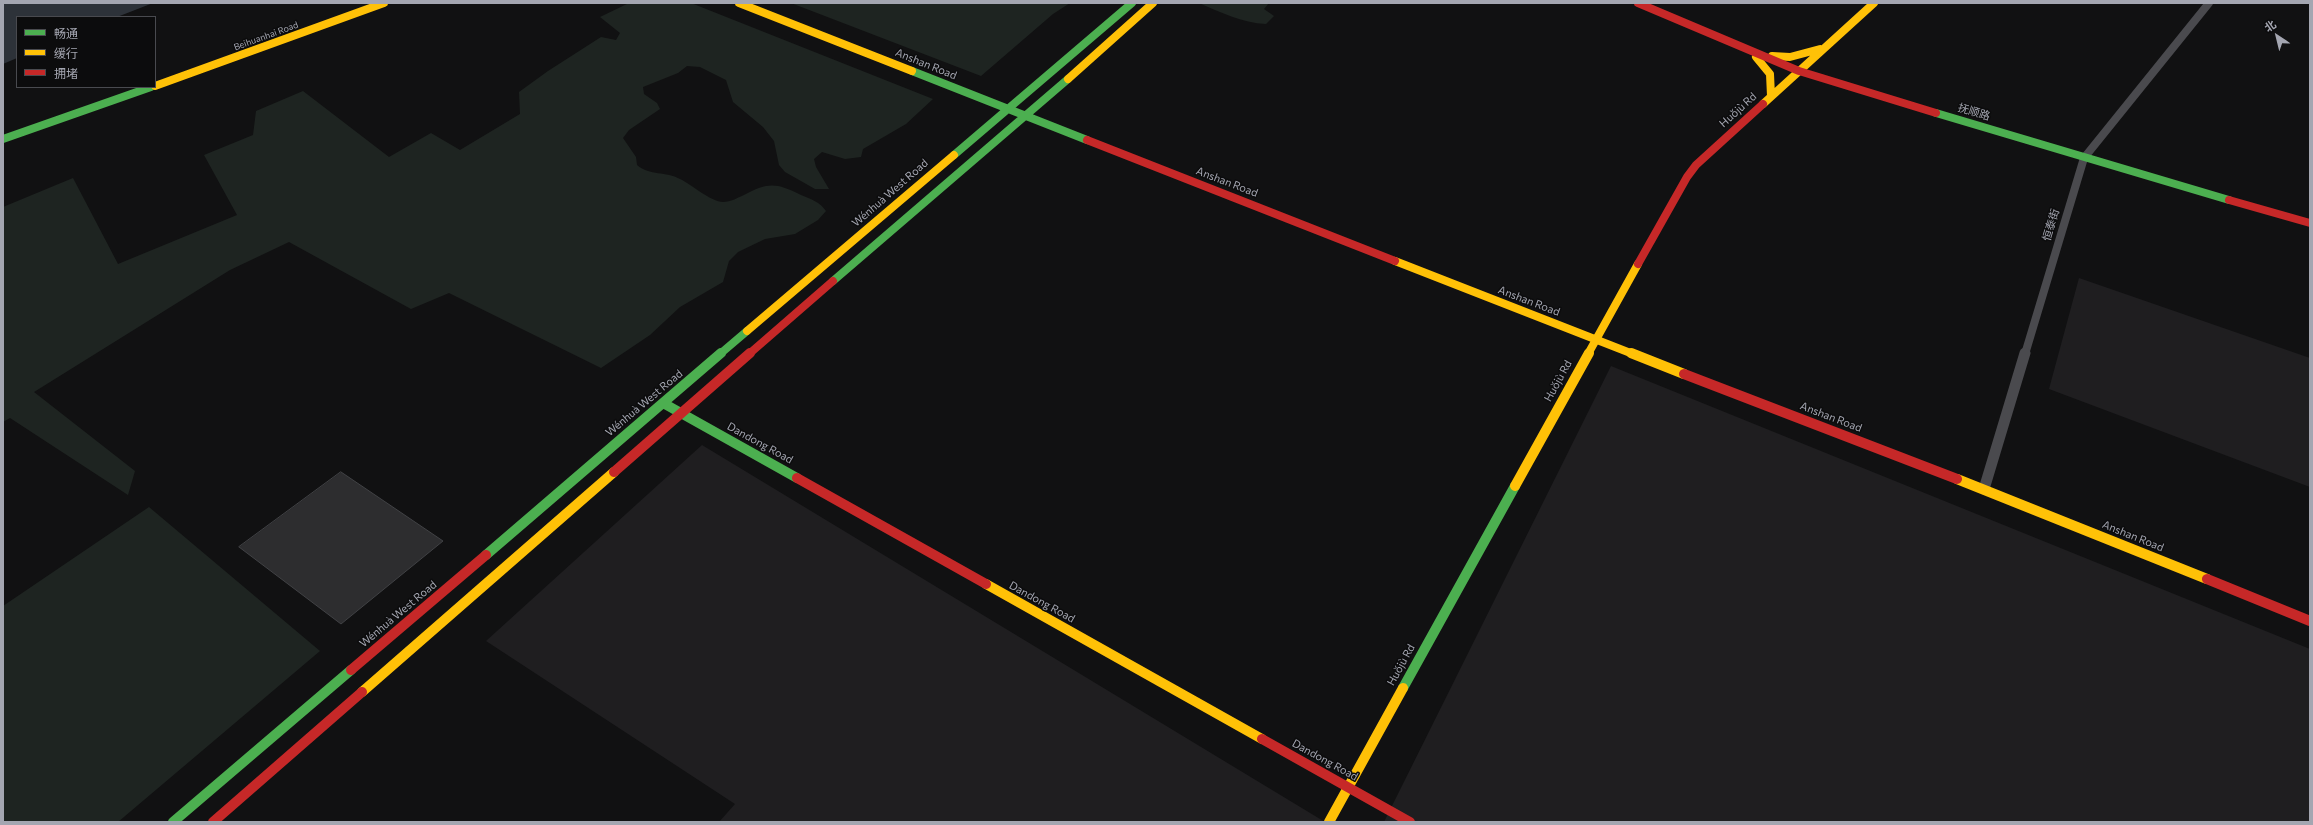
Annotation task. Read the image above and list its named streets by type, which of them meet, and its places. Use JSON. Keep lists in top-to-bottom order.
{
  "streets": {
    "main road": [
      "Beihuanhai Road",
      "Anshan Road",
      "Huǒjù Rd",
      "抚顺路",
      "Wénhuà West Road",
      "Dandong Road"
    ],
    "street": ["恒泰街"]
  },
  "crossings": [
    ["Anshan Road", "Huǒjù Rd"],
    ["Anshan Road", "Wénhuà West Road"],
    ["Anshan Road", "恒泰街"],
    ["Huǒjù Rd", "抚顺路"],
    ["Huǒjù Rd", "Dandong Road"],
    ["抚顺路", "恒泰街"],
    ["Wénhuà West Road", "Dandong Road"]
  ],
  "legend": ["畅通", "缓行", "拥堵"],
  "north": "top left"
}
